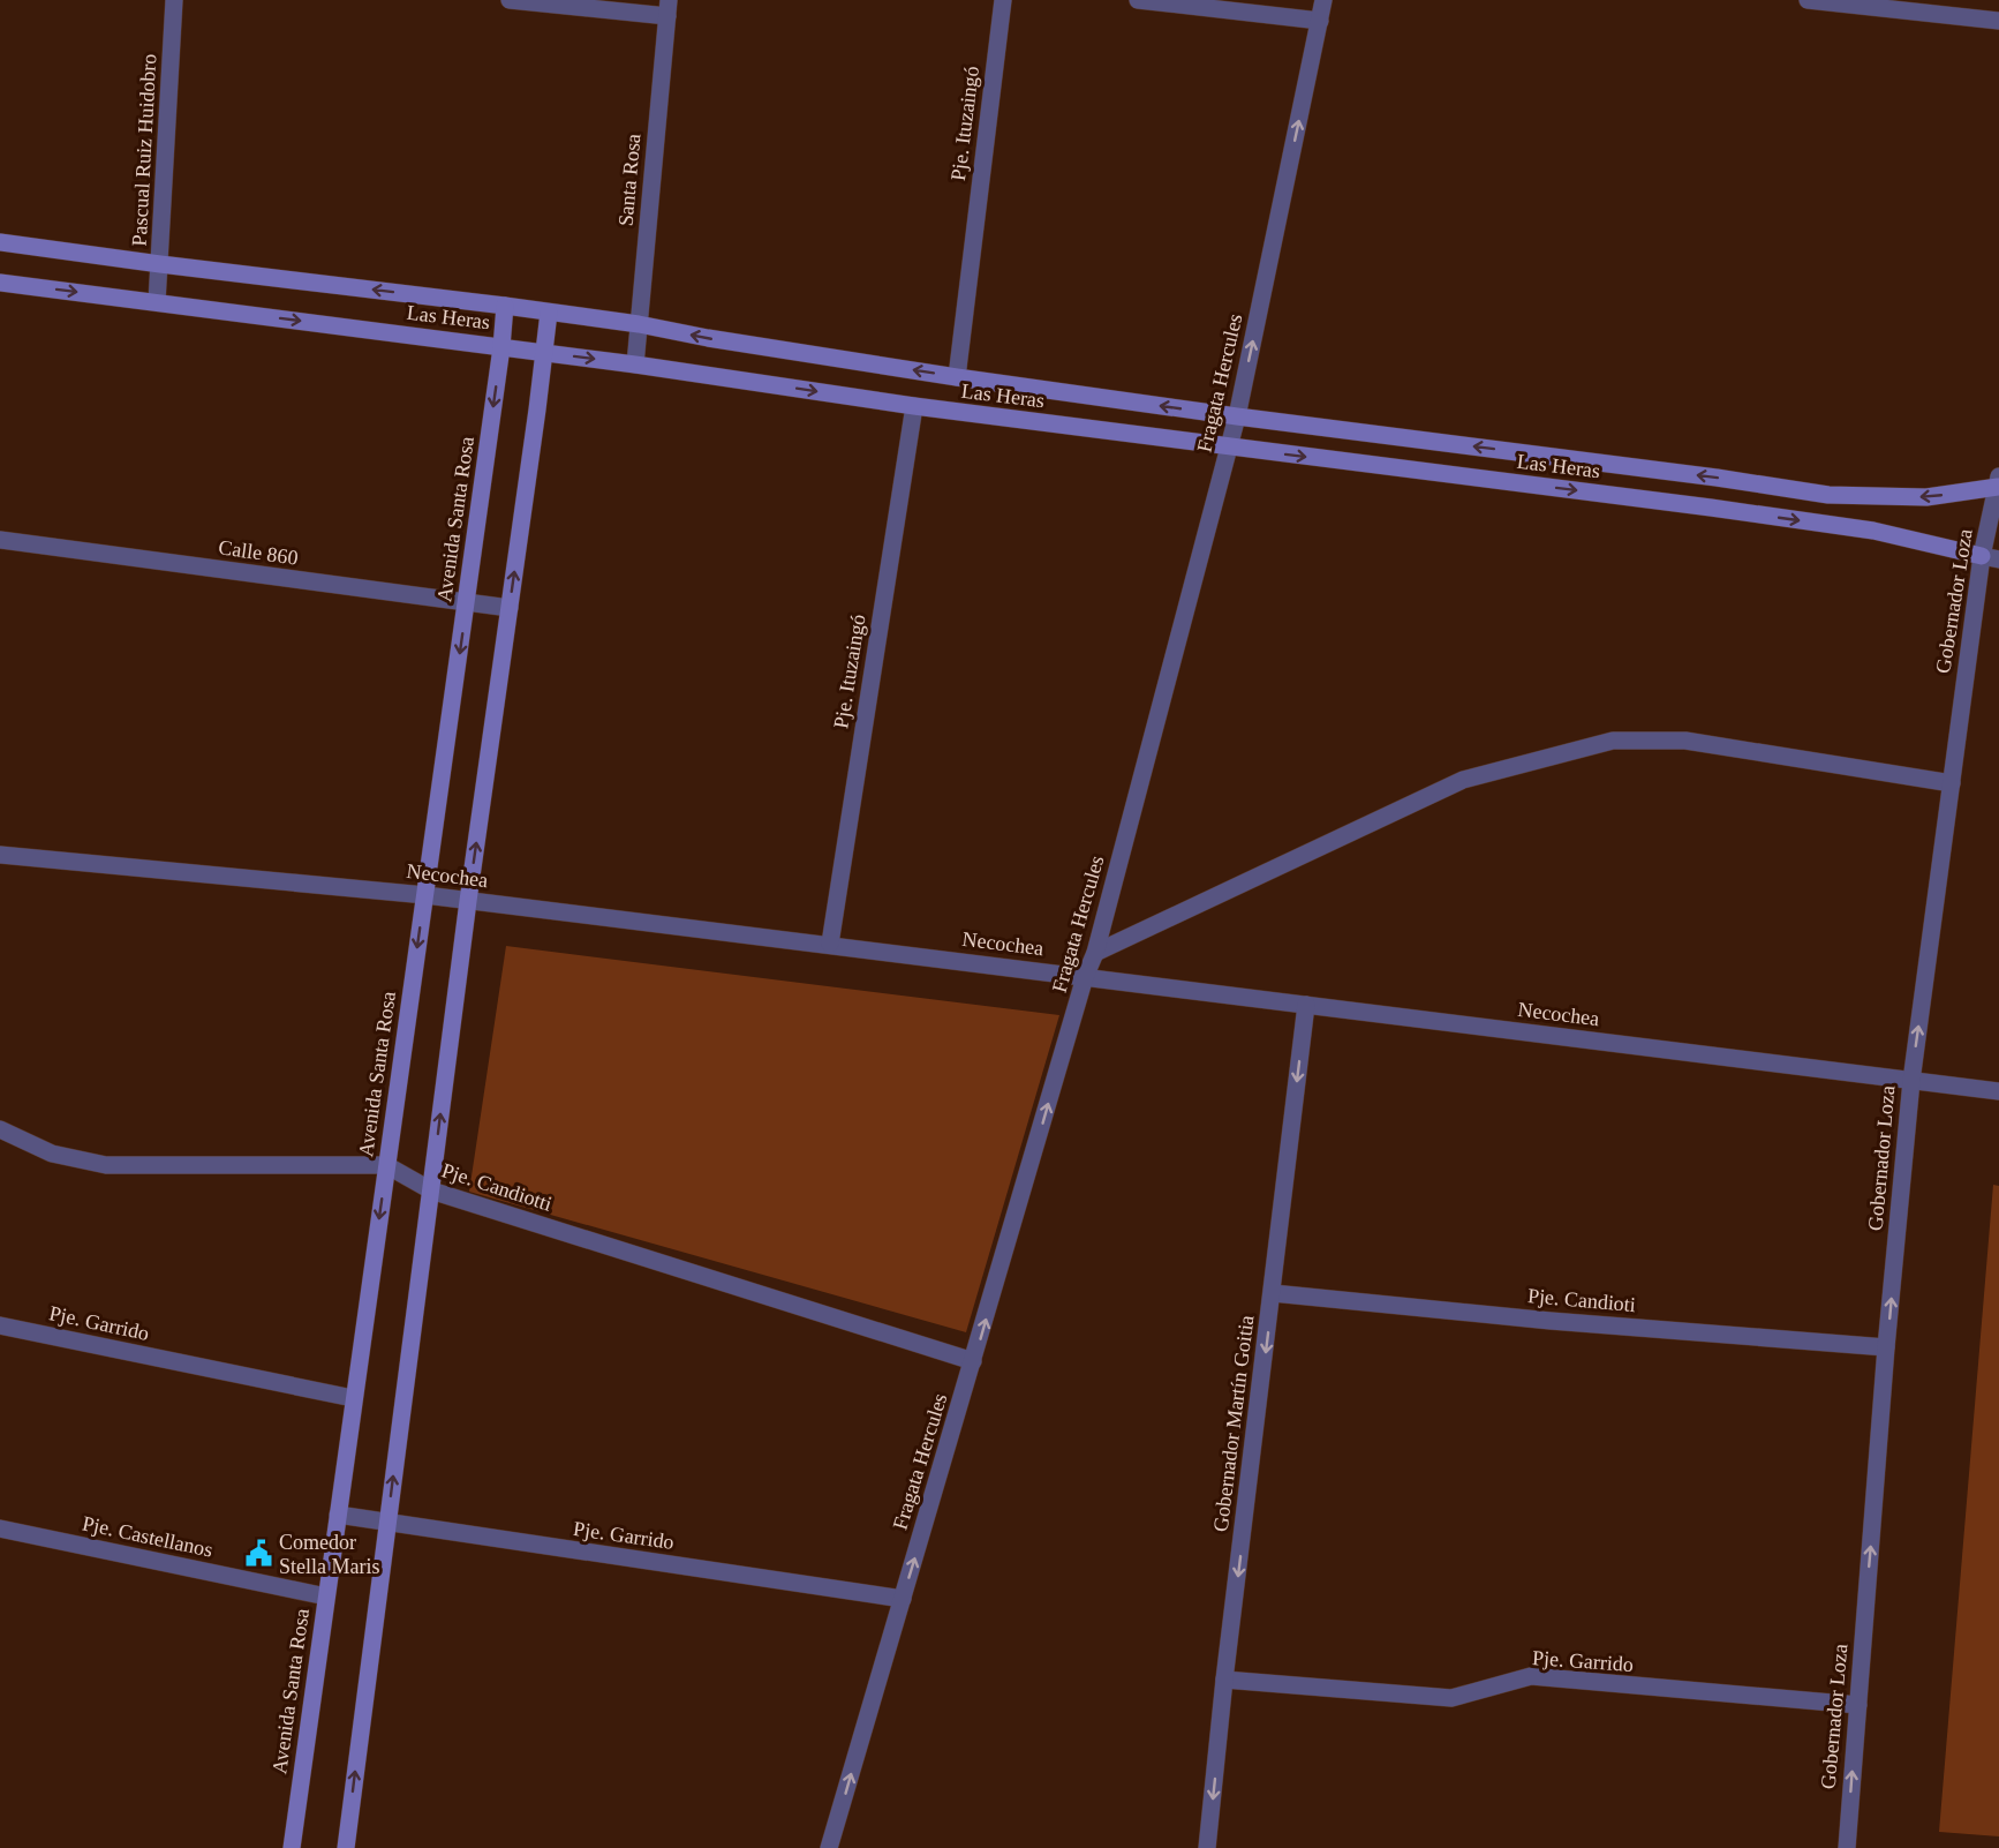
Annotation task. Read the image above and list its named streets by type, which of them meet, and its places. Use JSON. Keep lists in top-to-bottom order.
{
  "streets": {
    "main road": ["Las Heras", "Avenida Santa Rosa"],
    "street": [
      "Pje. Ituzaingó",
      "Pascual Ruiz Huidobro",
      "Santa Rosa",
      "Fragata Hercules",
      "Calle 860",
      "Gobernador Loza",
      "Necochea",
      "Pje. Candiotti",
      "Pje. Candioti",
      "Pje. Garrido",
      "Gobernador Martín Goitia",
      "Pje. Castellanos"
    ]
  },
  "crossings": [
    ["Pje. Ituzaingó", "Las Heras"],
    ["Pje. Ituzaingó", "Necochea"],
    ["Pascual Ruiz Huidobro", "Las Heras"],
    ["Santa Rosa", "Las Heras"],
    ["Las Heras", "Fragata Hercules"],
    ["Las Heras", "Avenida Santa Rosa"],
    ["Las Heras", "Gobernador Loza"],
    ["Fragata Hercules", "Necochea"],
    ["Fragata Hercules", "Pje. Candiotti"],
    ["Fragata Hercules", "Pje. Garrido"],
    ["Avenida Santa Rosa", "Calle 860"],
    ["Avenida Santa Rosa", "Necochea"],
    ["Avenida Santa Rosa", "Pje. Candiotti"],
    ["Avenida Santa Rosa", "Pje. Garrido"],
    ["Avenida Santa Rosa", "Pje. Castellanos"],
    ["Gobernador Loza", "Necochea"],
    ["Gobernador Loza", "Pje. Candioti"],
    ["Gobernador Loza", "Pje. Garrido"],
    ["Necochea", "Gobernador Martín Goitia"],
    ["Pje. Candioti", "Gobernador Martín Goitia"],
    ["Pje. Garrido", "Gobernador Martín Goitia"]
  ],
  "one_way": ["Fragata Hercules", "Gobernador Loza", "Gobernador Martín Goitia"],
  "places": {
    "public building": ["Comedor Stella Maris"]
  }
}
